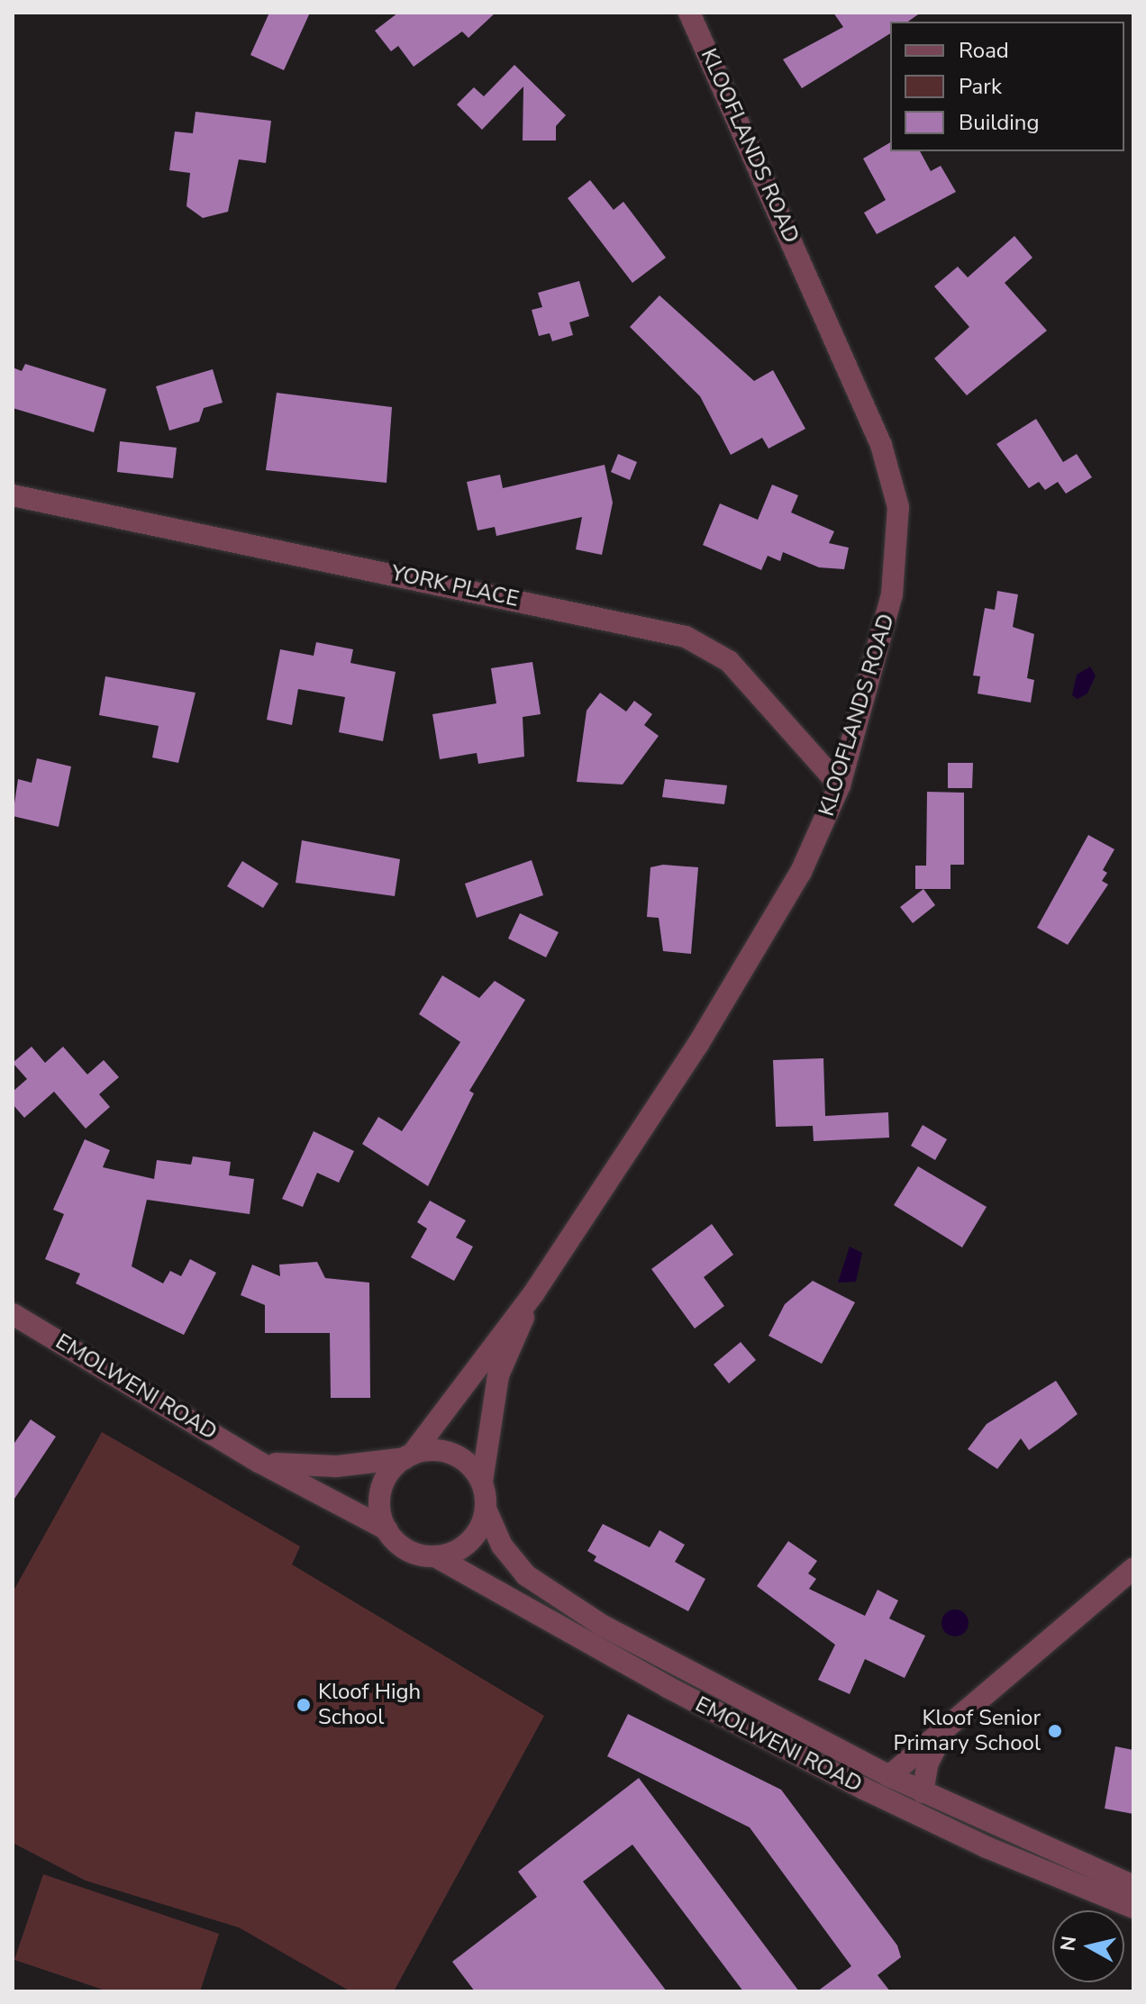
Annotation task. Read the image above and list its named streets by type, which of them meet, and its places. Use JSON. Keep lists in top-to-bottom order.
{
  "streets": {
    "street": ["KLOOFLANDS ROAD", "YORK PLACE", "EMOLWENI ROAD"]
  },
  "crossings": [
    ["KLOOFLANDS ROAD", "YORK PLACE"],
    ["KLOOFLANDS ROAD", "EMOLWENI ROAD"]
  ],
  "places": ["Kloof High School", "Kloof Senior Primary School"],
  "legend": ["Road", "Park", "Building"],
  "north": "left"
}
